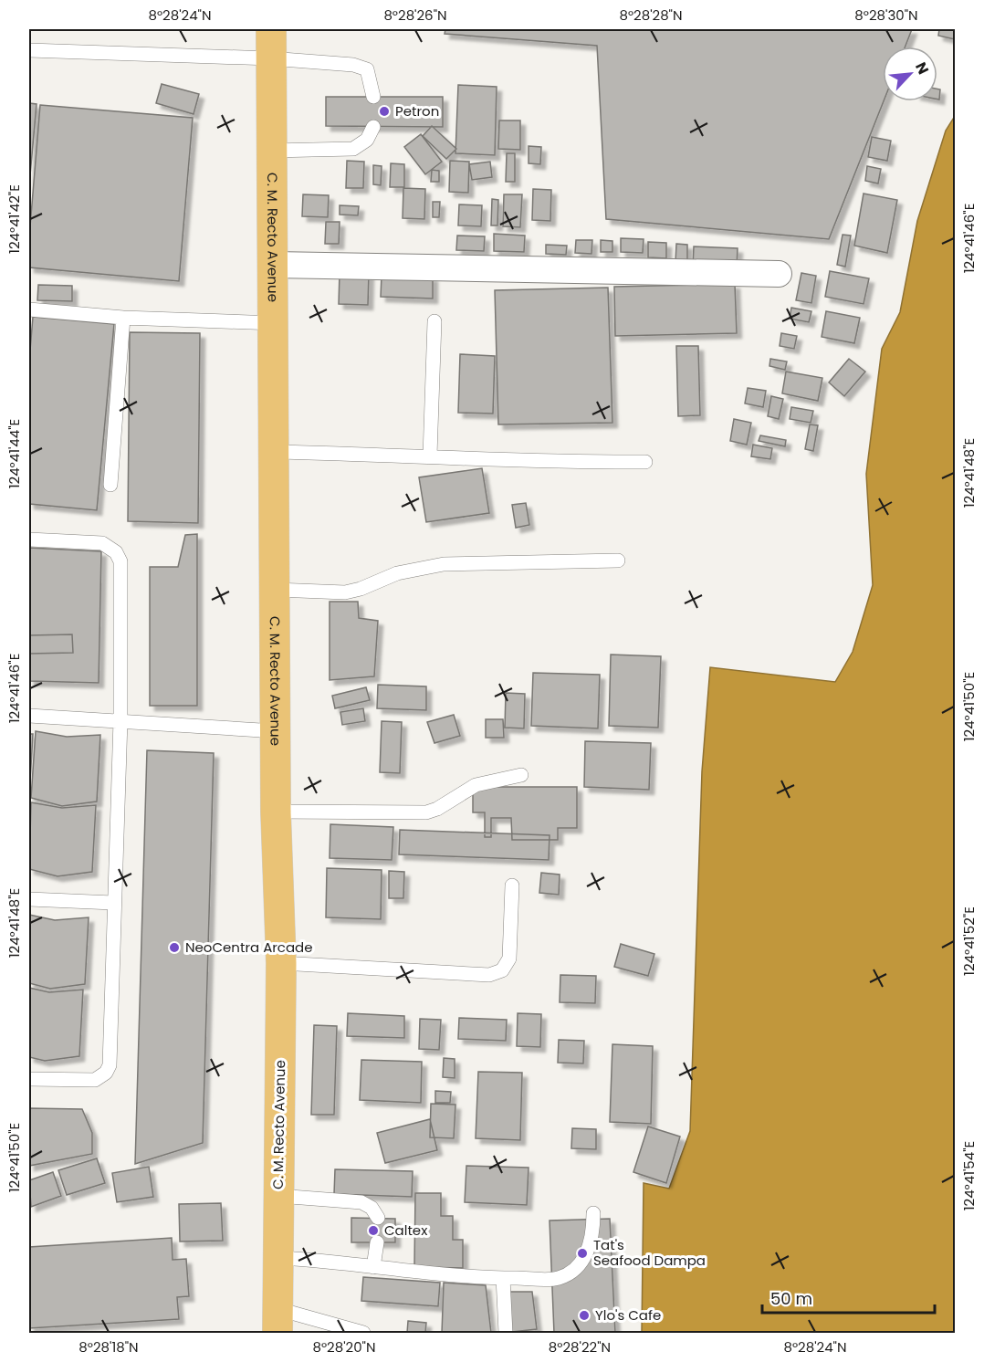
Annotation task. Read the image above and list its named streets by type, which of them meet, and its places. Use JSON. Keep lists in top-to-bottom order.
{
  "streets": {
    "highway": ["C. M. Recto Avenue"]
  },
  "places": [
    "Petron",
    "NeoCentra Arcade",
    "Caltex",
    "Tat's Seafood Dampa",
    "Ylo's Cafe"
  ],
  "scale_bar": "50 m",
  "north": "top right",
  "coordinates": [
    "8°28'24\"N",
    "8°28'26\"N",
    "8°28'28\"N",
    "8°28'30\"N",
    "124°41'42\"E",
    "124°41'46\"E",
    "124°41'44\"E",
    "124°41'48\"E",
    "124°41'50\"E",
    "124°41'52\"E",
    "124°41'54\"E",
    "8°28'18\"N",
    "8°28'20\"N",
    "8°28'22\"N"
  ]
}
